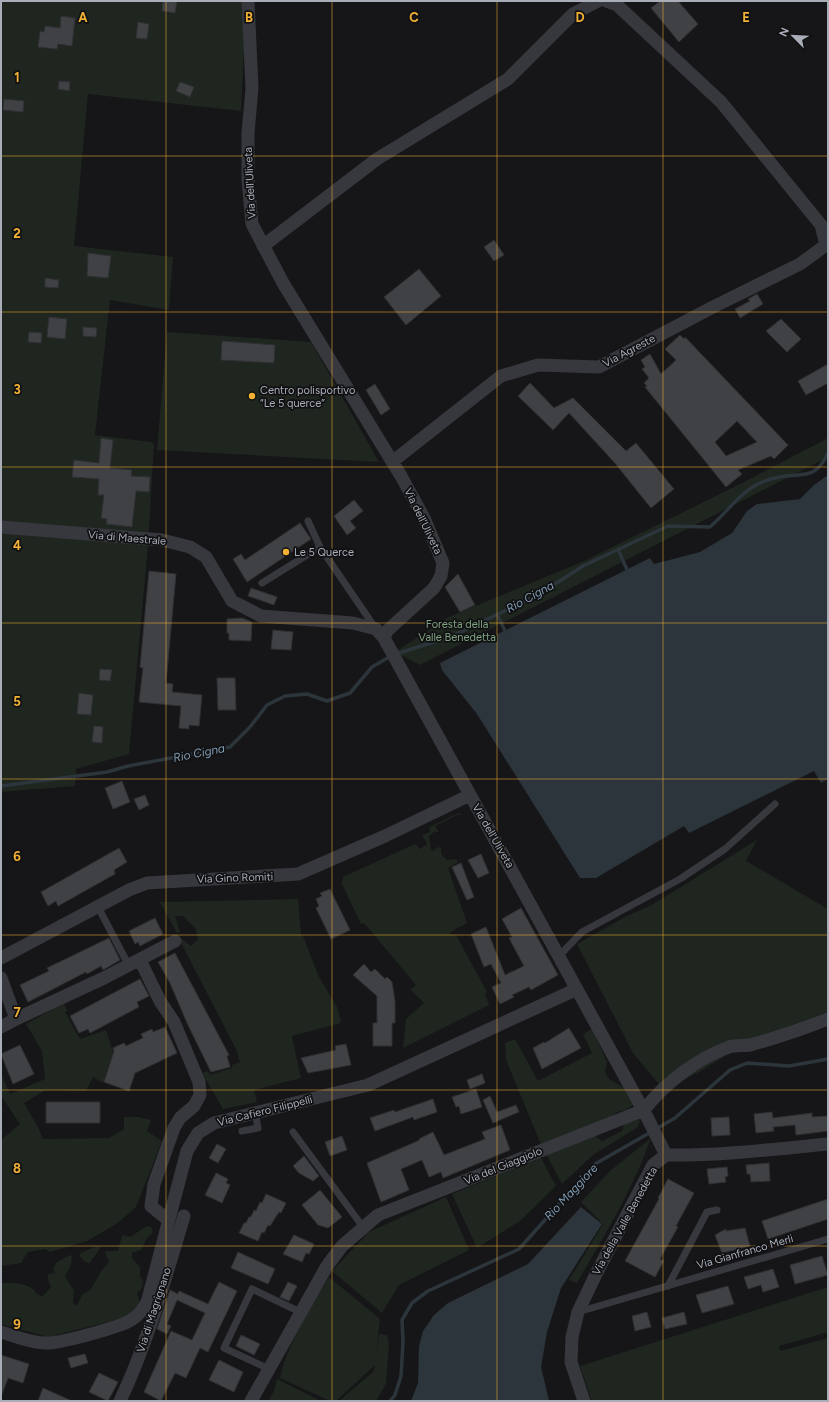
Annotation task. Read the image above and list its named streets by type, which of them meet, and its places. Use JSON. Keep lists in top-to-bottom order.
{
  "streets": {
    "street": [
      "Via dell'Uliveta",
      "Via Agreste",
      "Via di Maestrale",
      "Via Gino Romiti",
      "Via Cafiero Filippelli",
      "Via del Giaggiolo",
      "Via della Valle Benedetta",
      "Via di Magrignano"
    ],
    "lane": ["Via Gianfranco Merli"]
  },
  "crossings": [
    ["Via dell'Uliveta", "Via Agreste"],
    ["Via dell'Uliveta", "Via di Maestrale"],
    ["Via dell'Uliveta", "Via Gino Romiti"],
    ["Via dell'Uliveta", "Via Cafiero Filippelli"],
    ["Via dell'Uliveta", "Via del Giaggiolo"],
    ["Via dell'Uliveta", "Via della Valle Benedetta"],
    ["Via della Valle Benedetta", "Via Gianfranco Merli"]
  ],
  "water": ["Rio Cigna", "Rio Maggiore"],
  "parks": ["Foresta della Valle Benedetta"],
  "places": ["Centro polisportivo “Le 5 querce”", "Le 5 Querce"],
  "north": "top left",
  "grid": {
    "columns": [
      "A",
      "B",
      "C",
      "D",
      "E"
    ],
    "rows": [
      "1",
      "2",
      "3",
      "4",
      "5",
      "6",
      "7",
      "8",
      "9"
    ]
  }
}
